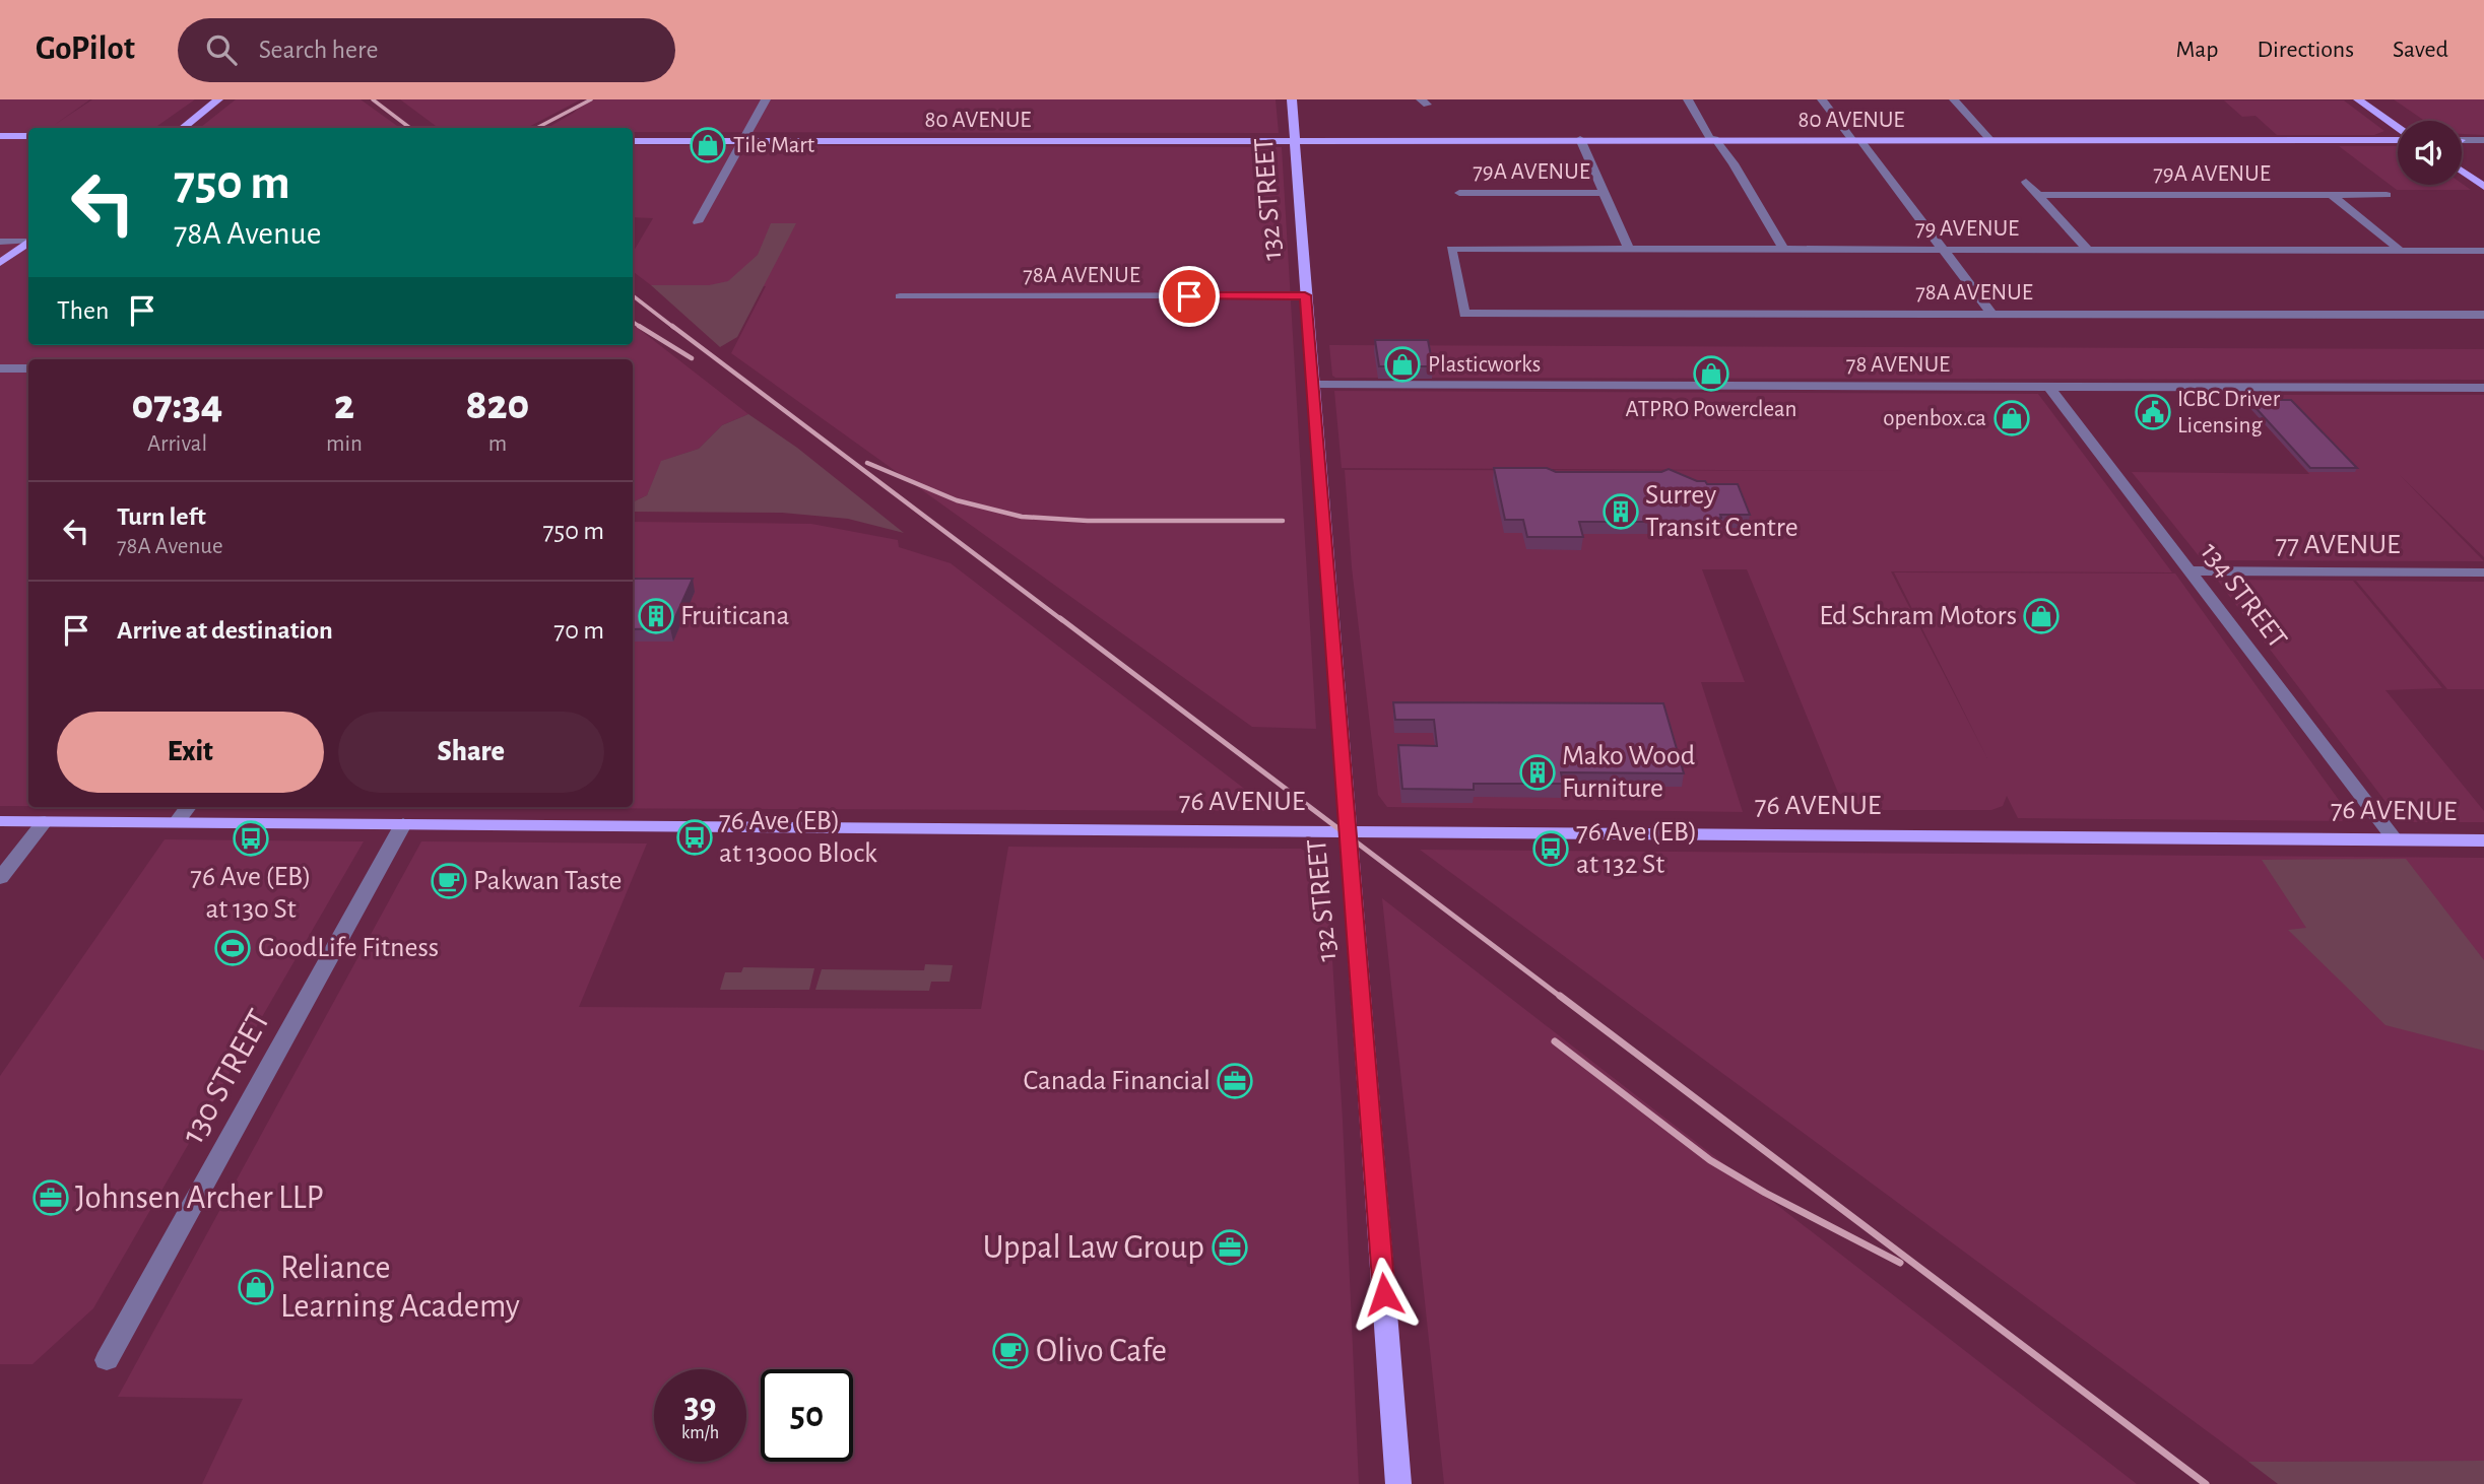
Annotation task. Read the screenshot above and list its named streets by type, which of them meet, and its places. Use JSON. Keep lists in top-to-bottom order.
{
  "streets": {
    "main road": ["80 AVENUE", "132 STREET", "76 AVENUE"],
    "street": [
      "79A AVENUE",
      "79 AVENUE",
      "78A AVENUE",
      "78 AVENUE",
      "77 AVENUE",
      "134 STREET",
      "130 STREET"
    ]
  },
  "crossings": [
    ["80 AVENUE", "132 STREET"],
    ["132 STREET", "78A AVENUE"],
    ["132 STREET", "78 AVENUE"],
    ["132 STREET", "76 AVENUE"],
    ["79 AVENUE", "78A AVENUE"],
    ["78 AVENUE", "134 STREET"],
    ["77 AVENUE", "134 STREET"],
    ["134 STREET", "76 AVENUE"],
    ["76 AVENUE", "130 STREET"]
  ],
  "places": {
    "shop": [
      "Tile Mart",
      "Plasticworks",
      "ATPRO Powerclean",
      "openbox.ca",
      "Ed Schram Motors",
      "Reliance Learning Academy"
    ],
    "public building": ["ICBC Driver Licensing"],
    "building": ["Surrey Transit Centre", "Fruiticana", "Mako Wood Furniture"],
    "bus stop": ["76 Ave (EB) at 13000 Block", "76 Ave (EB) at 130 St", "76 Ave (EB) at 132 St"],
    "cafe": ["Pakwan Taste", "Olivo Cafe"],
    "sports": ["GoodLife Fitness"],
    "office": ["Canada Financial", "Johnsen Archer LLP", "Uppal Law Group"]
  },
  "page": {
    "header": "GoPilot",
    "search": "Search here",
    "nav": ["Map", "Directions", "Saved"],
    "turn": ["750 m", "78A Avenue"],
    "then": "Then",
    "eta": [
      "07:34",
      "Arrival",
      "2",
      "min",
      "820",
      "m"
    ],
    "list": [
      {
        "name": "Turn left",
        "note": "78A Avenue",
        "value": "750 m"
      },
      {
        "name": "Arrive at destination",
        "value": "70 m"
      }
    ],
    "buttons": ["Exit", "Share"],
    "speed": "39 km/h",
    "limit": "50"
  }
}
